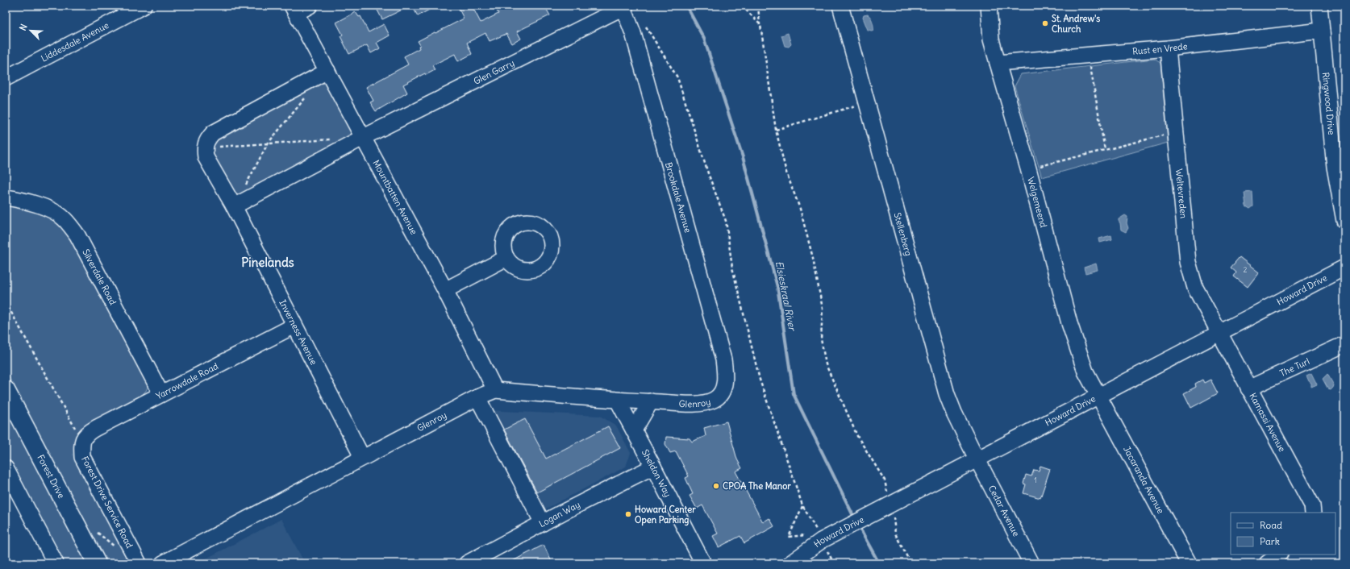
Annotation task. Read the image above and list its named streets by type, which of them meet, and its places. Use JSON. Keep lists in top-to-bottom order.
{
  "streets": {
    "main road": ["Forest Drive"],
    "street": [
      "Liddesdale Avenue",
      "Rust en Vrede",
      "Glen Garry",
      "Ringwood Drive",
      "Weltevreden",
      "Mountbatten Avenue",
      "Brookdale Avenue",
      "Welgemeend",
      "Stellenberg",
      "Silverdale Road",
      "Howard Drive",
      "Inverness Avenue",
      "The Turl",
      "Yarrowdale Road",
      "Glenroy",
      "Kamassi Avenue",
      "Sheldon Way",
      "Jacaranda Avenue",
      "Forest Drive Service Road",
      "Cedar Avenue",
      "Logan Way"
    ]
  },
  "crossings": [
    ["Rust en Vrede", "Ringwood Drive"],
    ["Rust en Vrede", "Weltevreden"],
    ["Rust en Vrede", "Welgemeend"],
    ["Glen Garry", "Mountbatten Avenue"],
    ["Glen Garry", "Brookdale Avenue"],
    ["Weltevreden", "Howard Drive"],
    ["Weltevreden", "Kamassi Avenue"],
    ["Mountbatten Avenue", "Glenroy"],
    ["Brookdale Avenue", "Glenroy"],
    ["Welgemeend", "Howard Drive"],
    ["Welgemeend", "Jacaranda Avenue"],
    ["Stellenberg", "Howard Drive"],
    ["Stellenberg", "Cedar Avenue"],
    ["Silverdale Road", "Yarrowdale Road"],
    ["Howard Drive", "Kamassi Avenue"],
    ["Howard Drive", "Jacaranda Avenue"],
    ["Howard Drive", "Cedar Avenue"],
    ["Inverness Avenue", "Yarrowdale Road"],
    ["Inverness Avenue", "Glenroy"],
    ["The Turl", "Kamassi Avenue"],
    ["Yarrowdale Road", "Forest Drive Service Road"],
    ["Glenroy", "Sheldon Way"],
    ["Sheldon Way", "Logan Way"]
  ],
  "districts": ["Pinelands"],
  "water": ["Elsieskraal River"],
  "places": ["St. Andrew's Church", "CPOA The Manor", "Howard Center Open Parking"],
  "house_numbers": ["2", "1"],
  "legend": ["Road", "Park"],
  "north": "top left"
}
